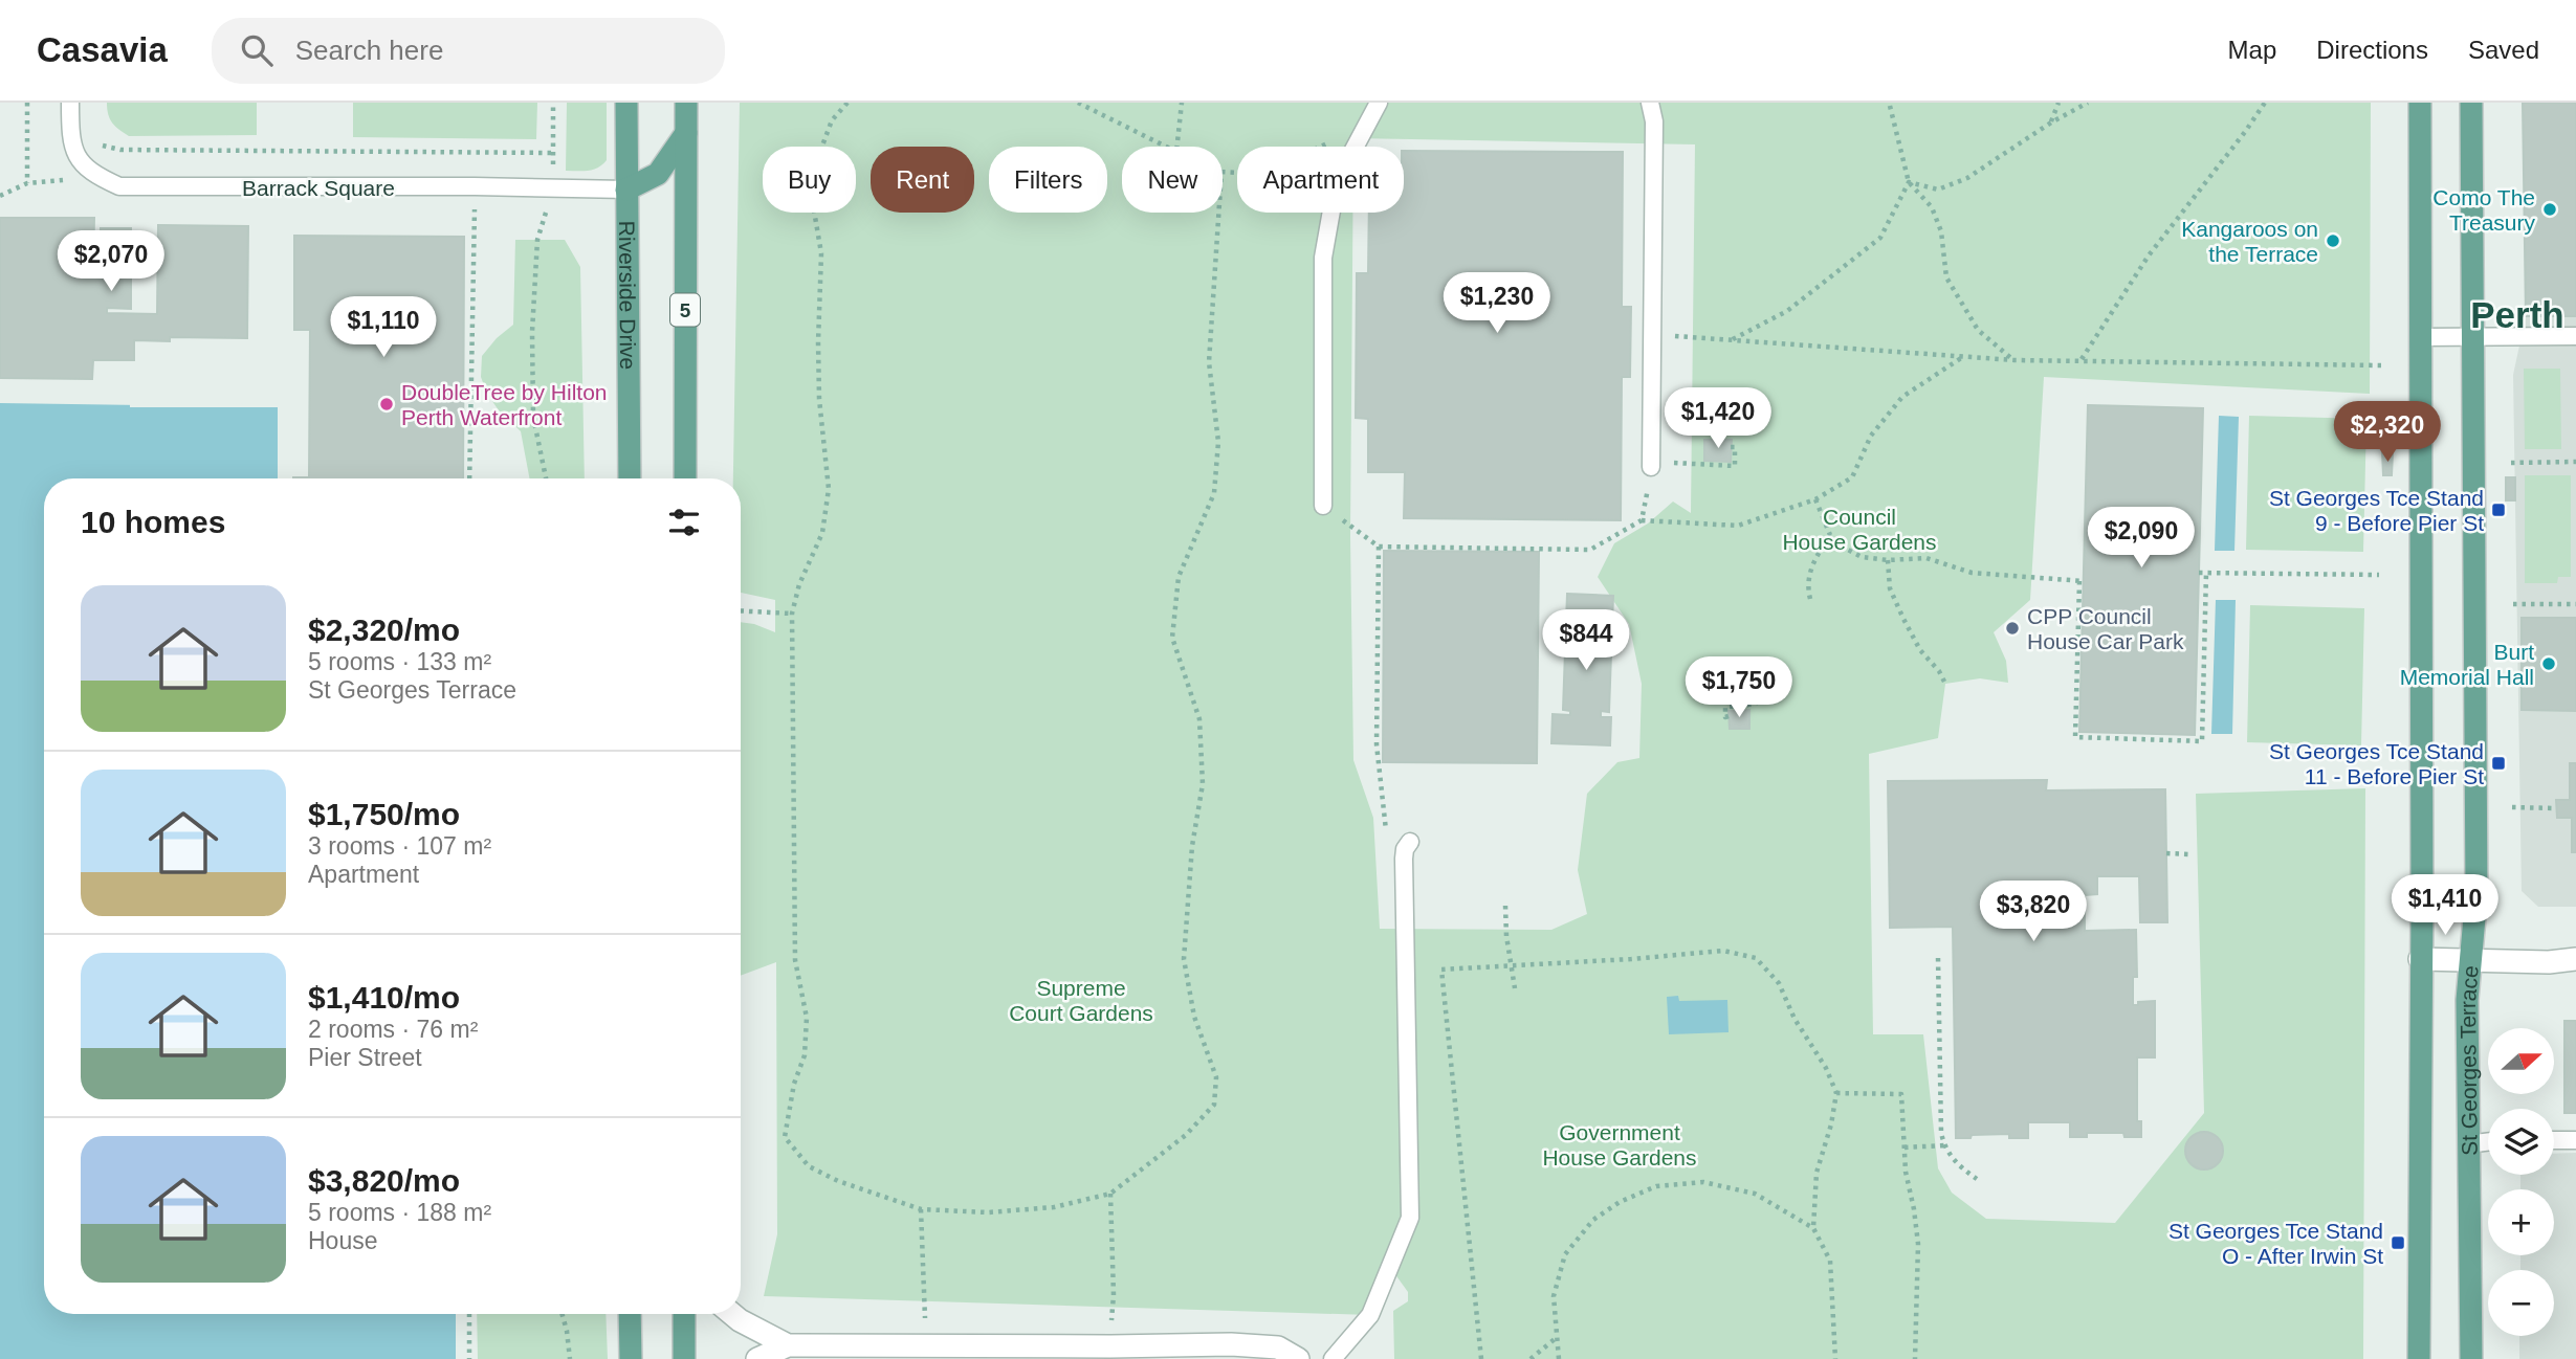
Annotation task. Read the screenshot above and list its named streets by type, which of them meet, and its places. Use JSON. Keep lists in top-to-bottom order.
{
  "streets": {
    "main road": ["Riverside Drive", "5", "St Georges Terrace"],
    "lane": ["Barrack Square"]
  },
  "crossings": [
    ["Barrack Square", "Riverside Drive"]
  ],
  "districts": ["Perth"],
  "parks": ["Council House Gardens", "Supreme Court Gardens", "Government House Gardens"],
  "places": {
    "other": [
      "Como The Treasury",
      "Kangaroos on the Terrace",
      "DoubleTree by Hilton Perth Waterfront",
      "CPP Council House Car Park",
      "Burt Memorial Hall"
    ],
    "transit": ["St Georges Tce Stand 9 - Before Pier St", "St Georges Tce Stand 11 - Before Pier St", "St Georges Tce Stand O - After Irwin St"]
  },
  "north": "right",
  "page": {
    "header": "Casavia",
    "search": "Search here",
    "nav": ["Map", "Directions", "Saved"],
    "chip": [
      "Buy",
      "Rent",
      "Filters",
      "New",
      "Apartment"
    ],
    "price": [
      "$2,070",
      "$1,230",
      "$1,110",
      "$1,420",
      "$2,320",
      "$2,090",
      "$844",
      "$1,750",
      "$1,410",
      "$3,820"
    ],
    "heading": "10 homes",
    "list": [
      {
        "name": "$2,320/mo",
        "note": "5 rooms · 133 m² · St Georges Terrace"
      },
      {
        "name": "$1,750/mo",
        "note": "3 rooms · 107 m² · Apartment"
      },
      {
        "name": "$1,410/mo",
        "note": "2 rooms · 76 m² · Pier Street"
      },
      {
        "name": "$3,820/mo",
        "note": "5 rooms · 188 m² · House"
      }
    ],
    "map_buttons": ["+", "−"]
  }
}
